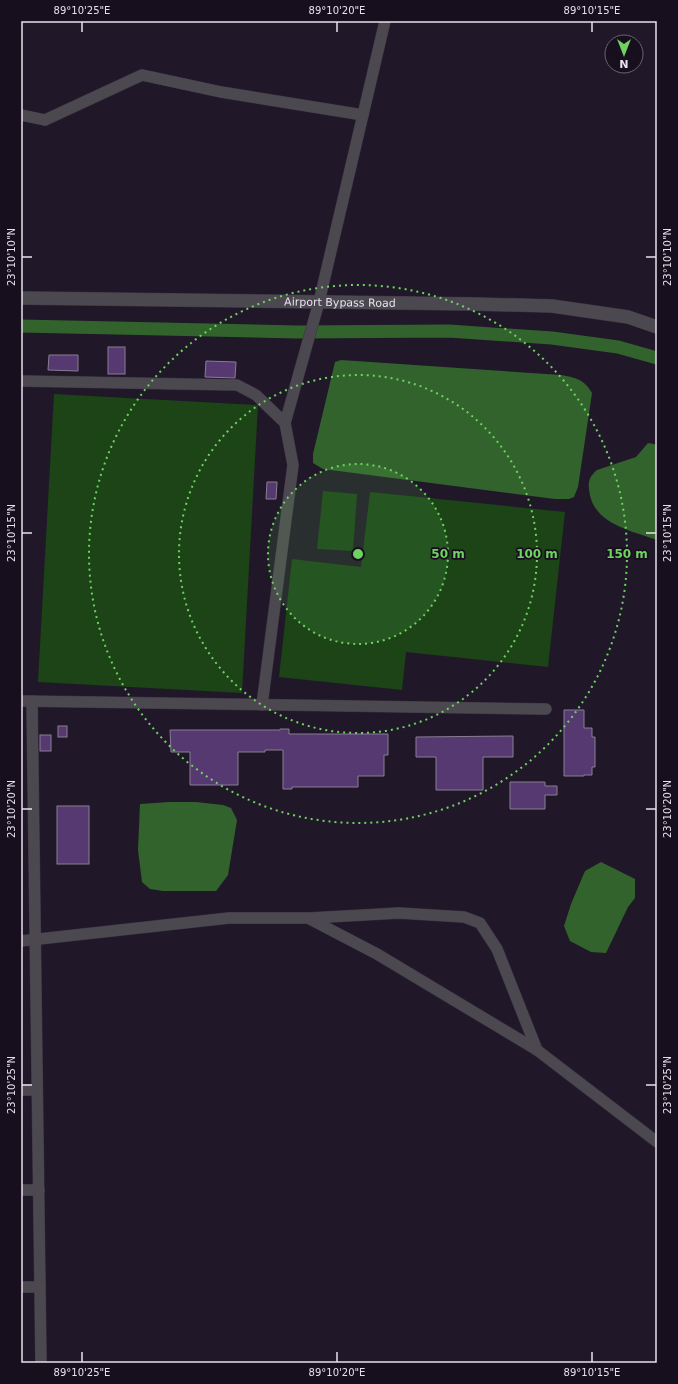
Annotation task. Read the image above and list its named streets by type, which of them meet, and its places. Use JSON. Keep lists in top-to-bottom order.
{
  "streets": {
    "street": ["Airport Bypass Road"]
  },
  "north": "bottom",
  "coordinates": [
    "89°10'25\"E",
    "89°10'20\"E",
    "89°10'15\"E",
    "23°10'10\"N",
    "23°10'15\"N",
    "23°10'20\"N",
    "23°10'25\"N"
  ],
  "rings": ["50 m", "100 m", "150 m"]
}
